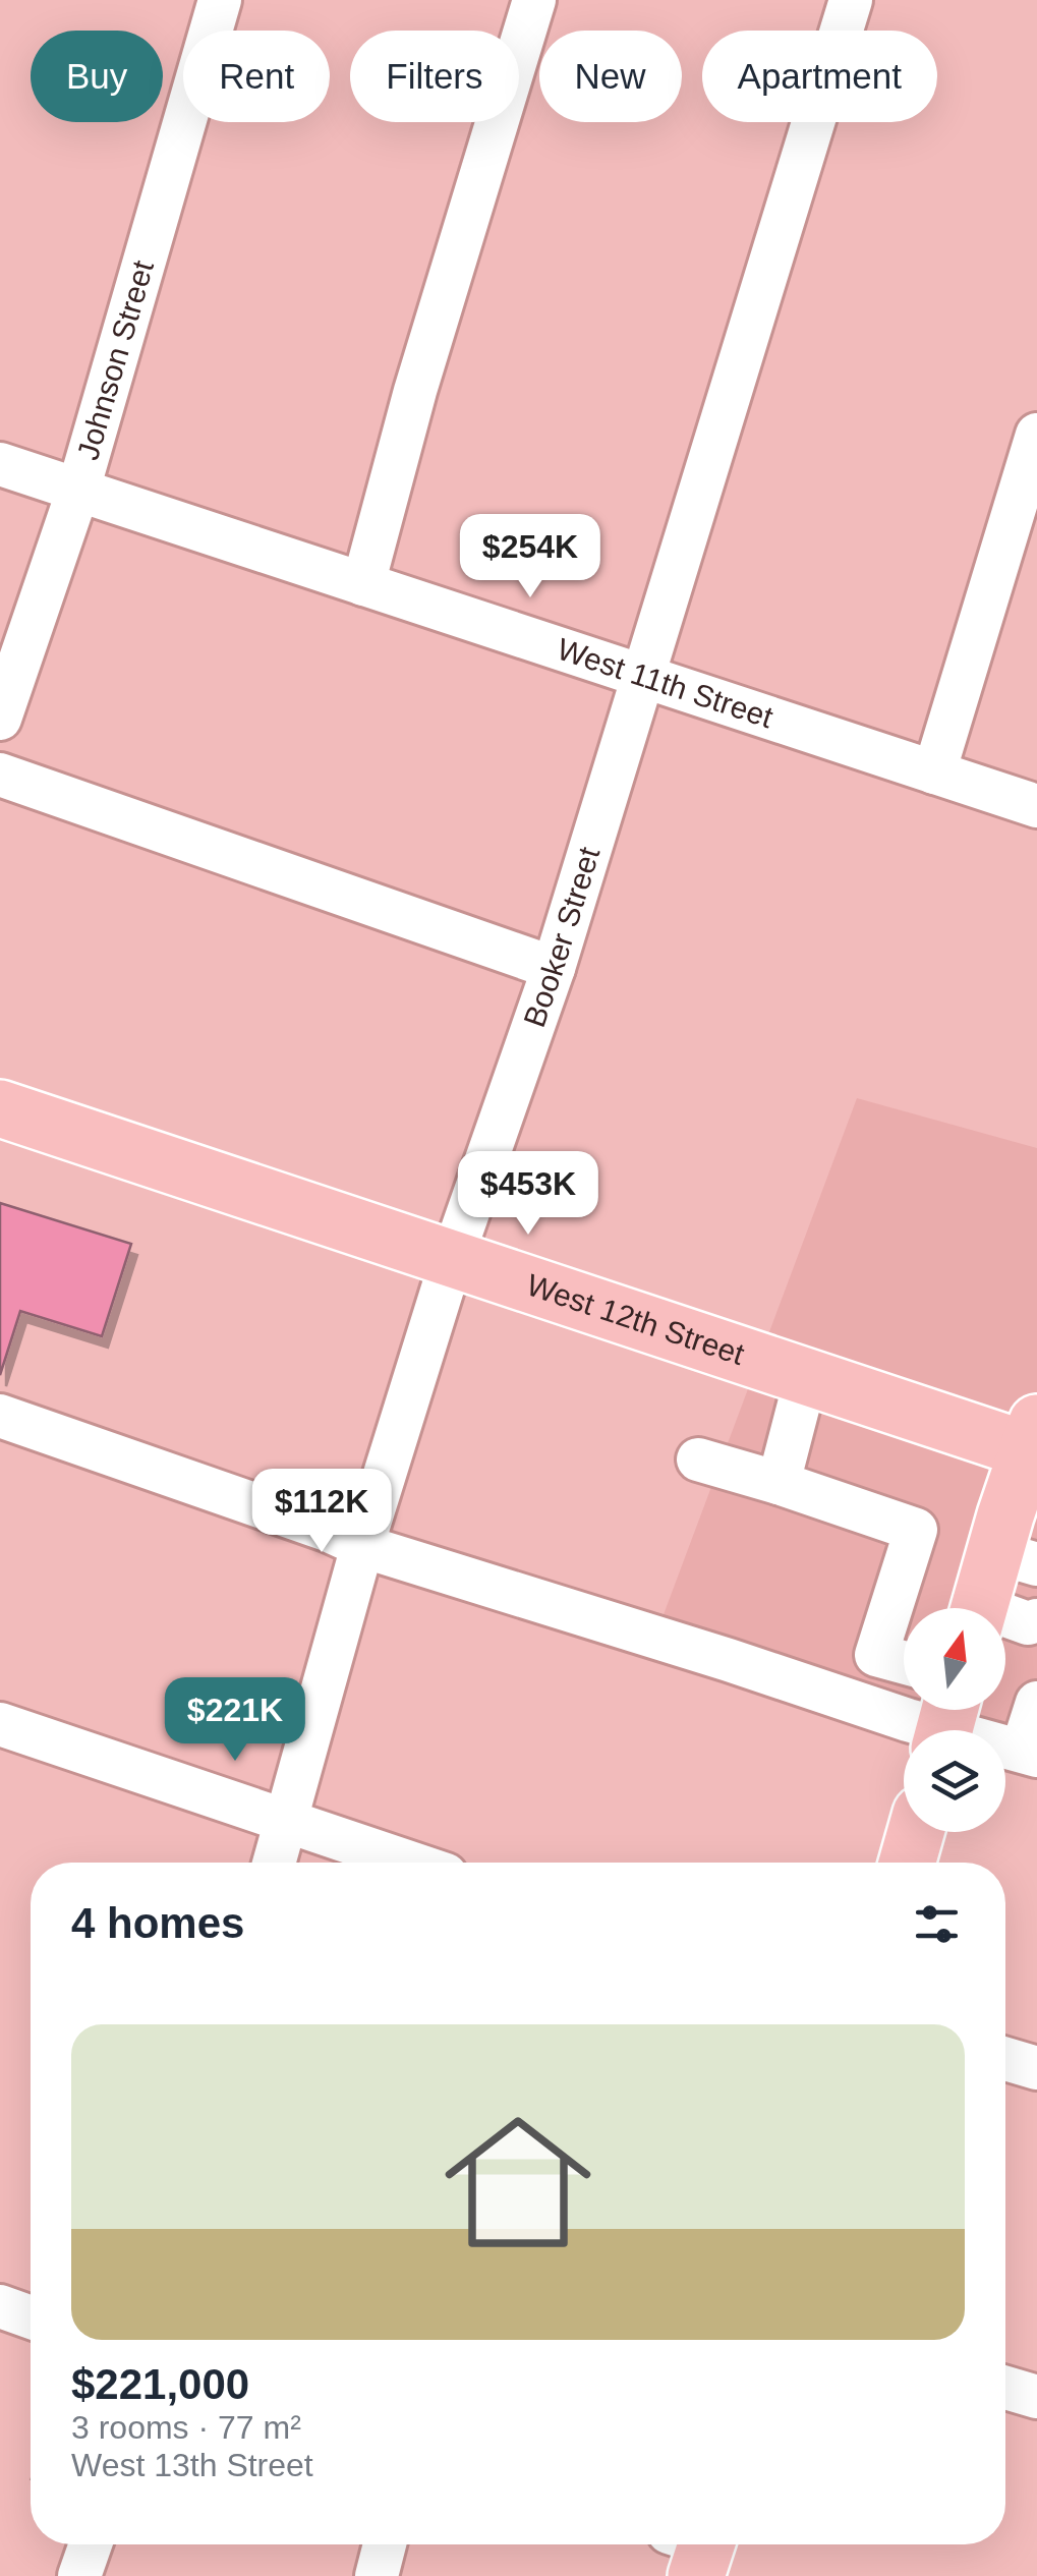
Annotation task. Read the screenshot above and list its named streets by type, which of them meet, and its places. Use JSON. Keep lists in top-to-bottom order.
{
  "streets": {
    "main road": ["West 12th Street"],
    "street": ["Johnson Street", "West 11th Street", "Booker Street"]
  },
  "crossings": [
    ["Johnson Street", "West 11th Street"],
    ["West 11th Street", "Booker Street"],
    ["Booker Street", "West 12th Street"]
  ],
  "north": "top",
  "page": {
    "chip": [
      "Buy",
      "Rent",
      "Filters",
      "New",
      "Apartment"
    ],
    "price": [
      "$254K",
      "$453K",
      "$112K",
      "$221K"
    ],
    "heading": "4 homes",
    "list": [
      {
        "name": "$221,000",
        "note": "3 rooms · 77 m² · West 13th Street"
      }
    ]
  }
}
